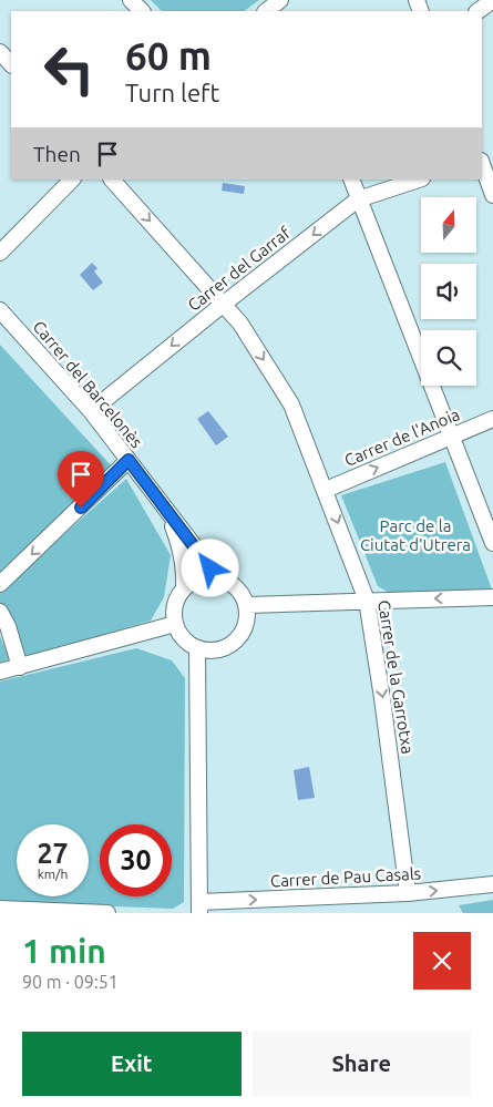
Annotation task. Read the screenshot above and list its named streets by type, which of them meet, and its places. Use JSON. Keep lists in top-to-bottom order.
{
  "streets": {
    "street": [
      "Carrer del Garraf",
      "Carrer del Barcelonès",
      "Carrer de l'Anoia",
      "Carrer de la Garrotxa",
      "Carrer de Pau Casals"
    ]
  },
  "crossings": [
    ["Carrer del Garraf", "Carrer del Barcelonès"],
    ["Carrer del Garraf", "Carrer de la Garrotxa"],
    ["Carrer de l'Anoia", "Carrer de la Garrotxa"],
    ["Carrer de la Garrotxa", "Carrer de Pau Casals"]
  ],
  "one_way": ["Carrer del Garraf", "Carrer de la Garrotxa", "Carrer de Pau Casals"],
  "parks": ["Parc de la Ciutat d'Utrera"],
  "north": "top",
  "page": {
    "turn": ["60 m", "Turn left"],
    "then": "Then",
    "speed": "27 km/h",
    "limit": "30",
    "heading": ["1 min", "90 m · 09:51"],
    "buttons": ["Exit", "Share"]
  }
}
